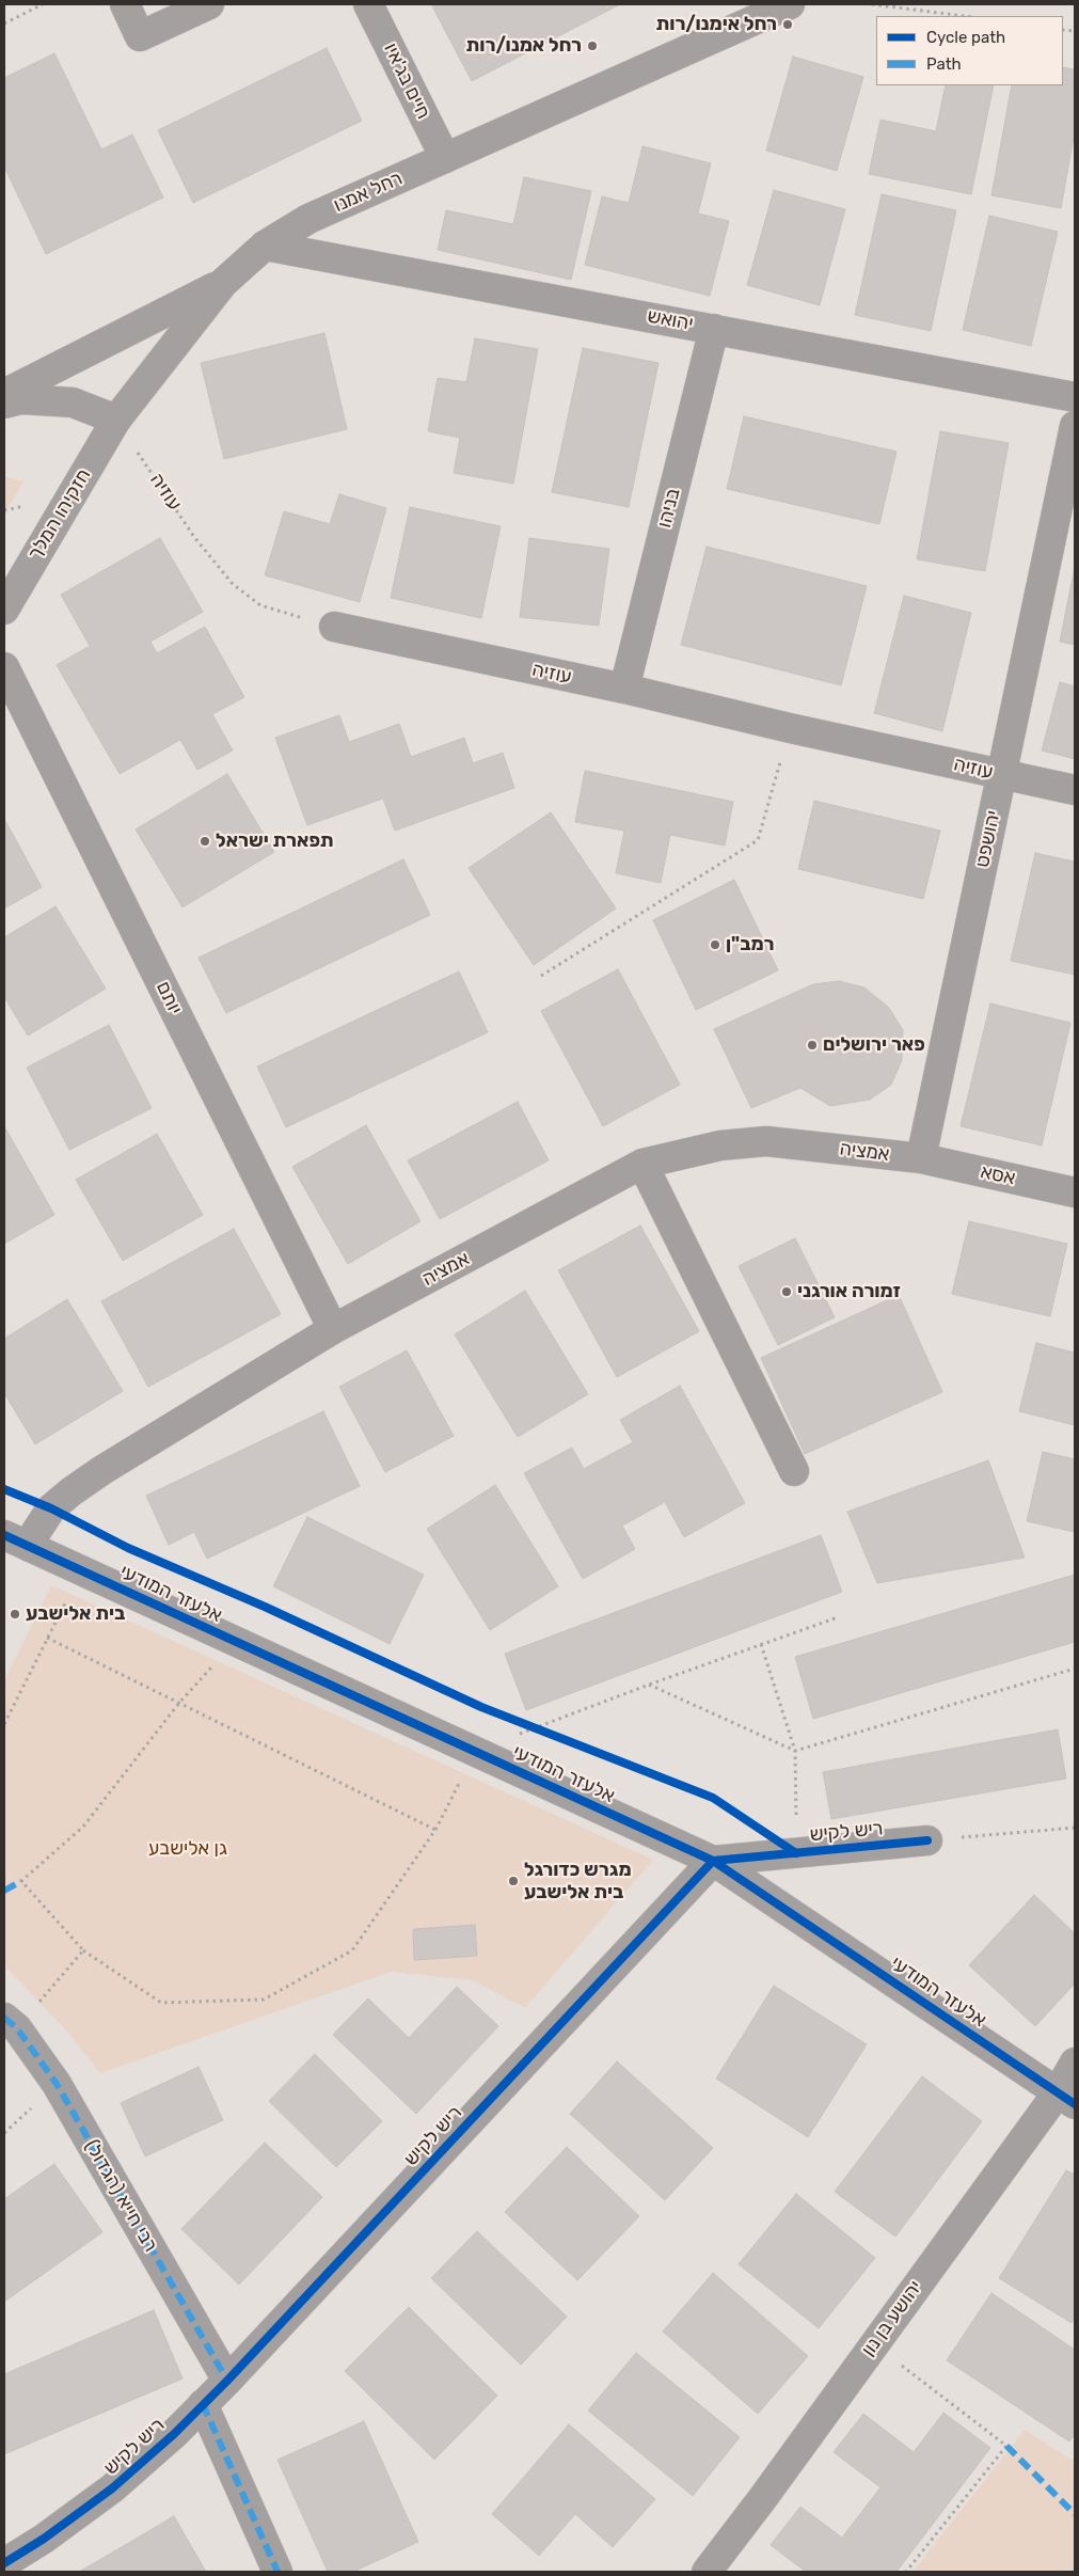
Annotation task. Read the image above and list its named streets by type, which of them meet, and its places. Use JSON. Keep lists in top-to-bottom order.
{
  "streets": {
    "street": [
      "חיים בג'איו",
      "רחל אמנו",
      "יהואש",
      "עוזיה",
      "בניהו",
      "חזקיהו המלך",
      "יהושפט",
      "יותם",
      "אמציה",
      "אסא",
      "אלעזר המודעי",
      "ריש לקיש",
      "רבי חייא (הגדול)",
      "יהושע בן נון"
    ]
  },
  "crossings": [
    ["חיים בג'איו", "רחל אמנו"],
    ["רחל אמנו", "יהואש"],
    ["רחל אמנו", "עוזיה"],
    ["רחל אמנו", "חזקיהו המלך"],
    ["יהואש", "בניהו"],
    ["עוזיה", "בניהו"],
    ["עוזיה", "חזקיהו המלך"],
    ["עוזיה", "יהושפט"],
    ["יהושפט", "אמציה"],
    ["יהושפט", "אסא"],
    ["יותם", "אמציה"],
    ["אמציה", "אסא"],
    ["אמציה", "אלעזר המודעי"],
    ["אלעזר המודעי", "ריש לקיש"],
    ["אלעזר המודעי", "יהושע בן נון"],
    ["ריש לקיש", "רבי חייא (הגדול)"]
  ],
  "parks": ["גן אלישבע"],
  "places": [
    "רחל אימנו/רות",
    "רחל אמנו/רות",
    "תפארת ישראל",
    "רמב\"ן",
    "פאר ירושלים",
    "זמורה אורגני",
    "בית אלישבע",
    "מגרש כדורגל בית אלישבע"
  ],
  "legend": ["Cycle path", "Path"]
}
